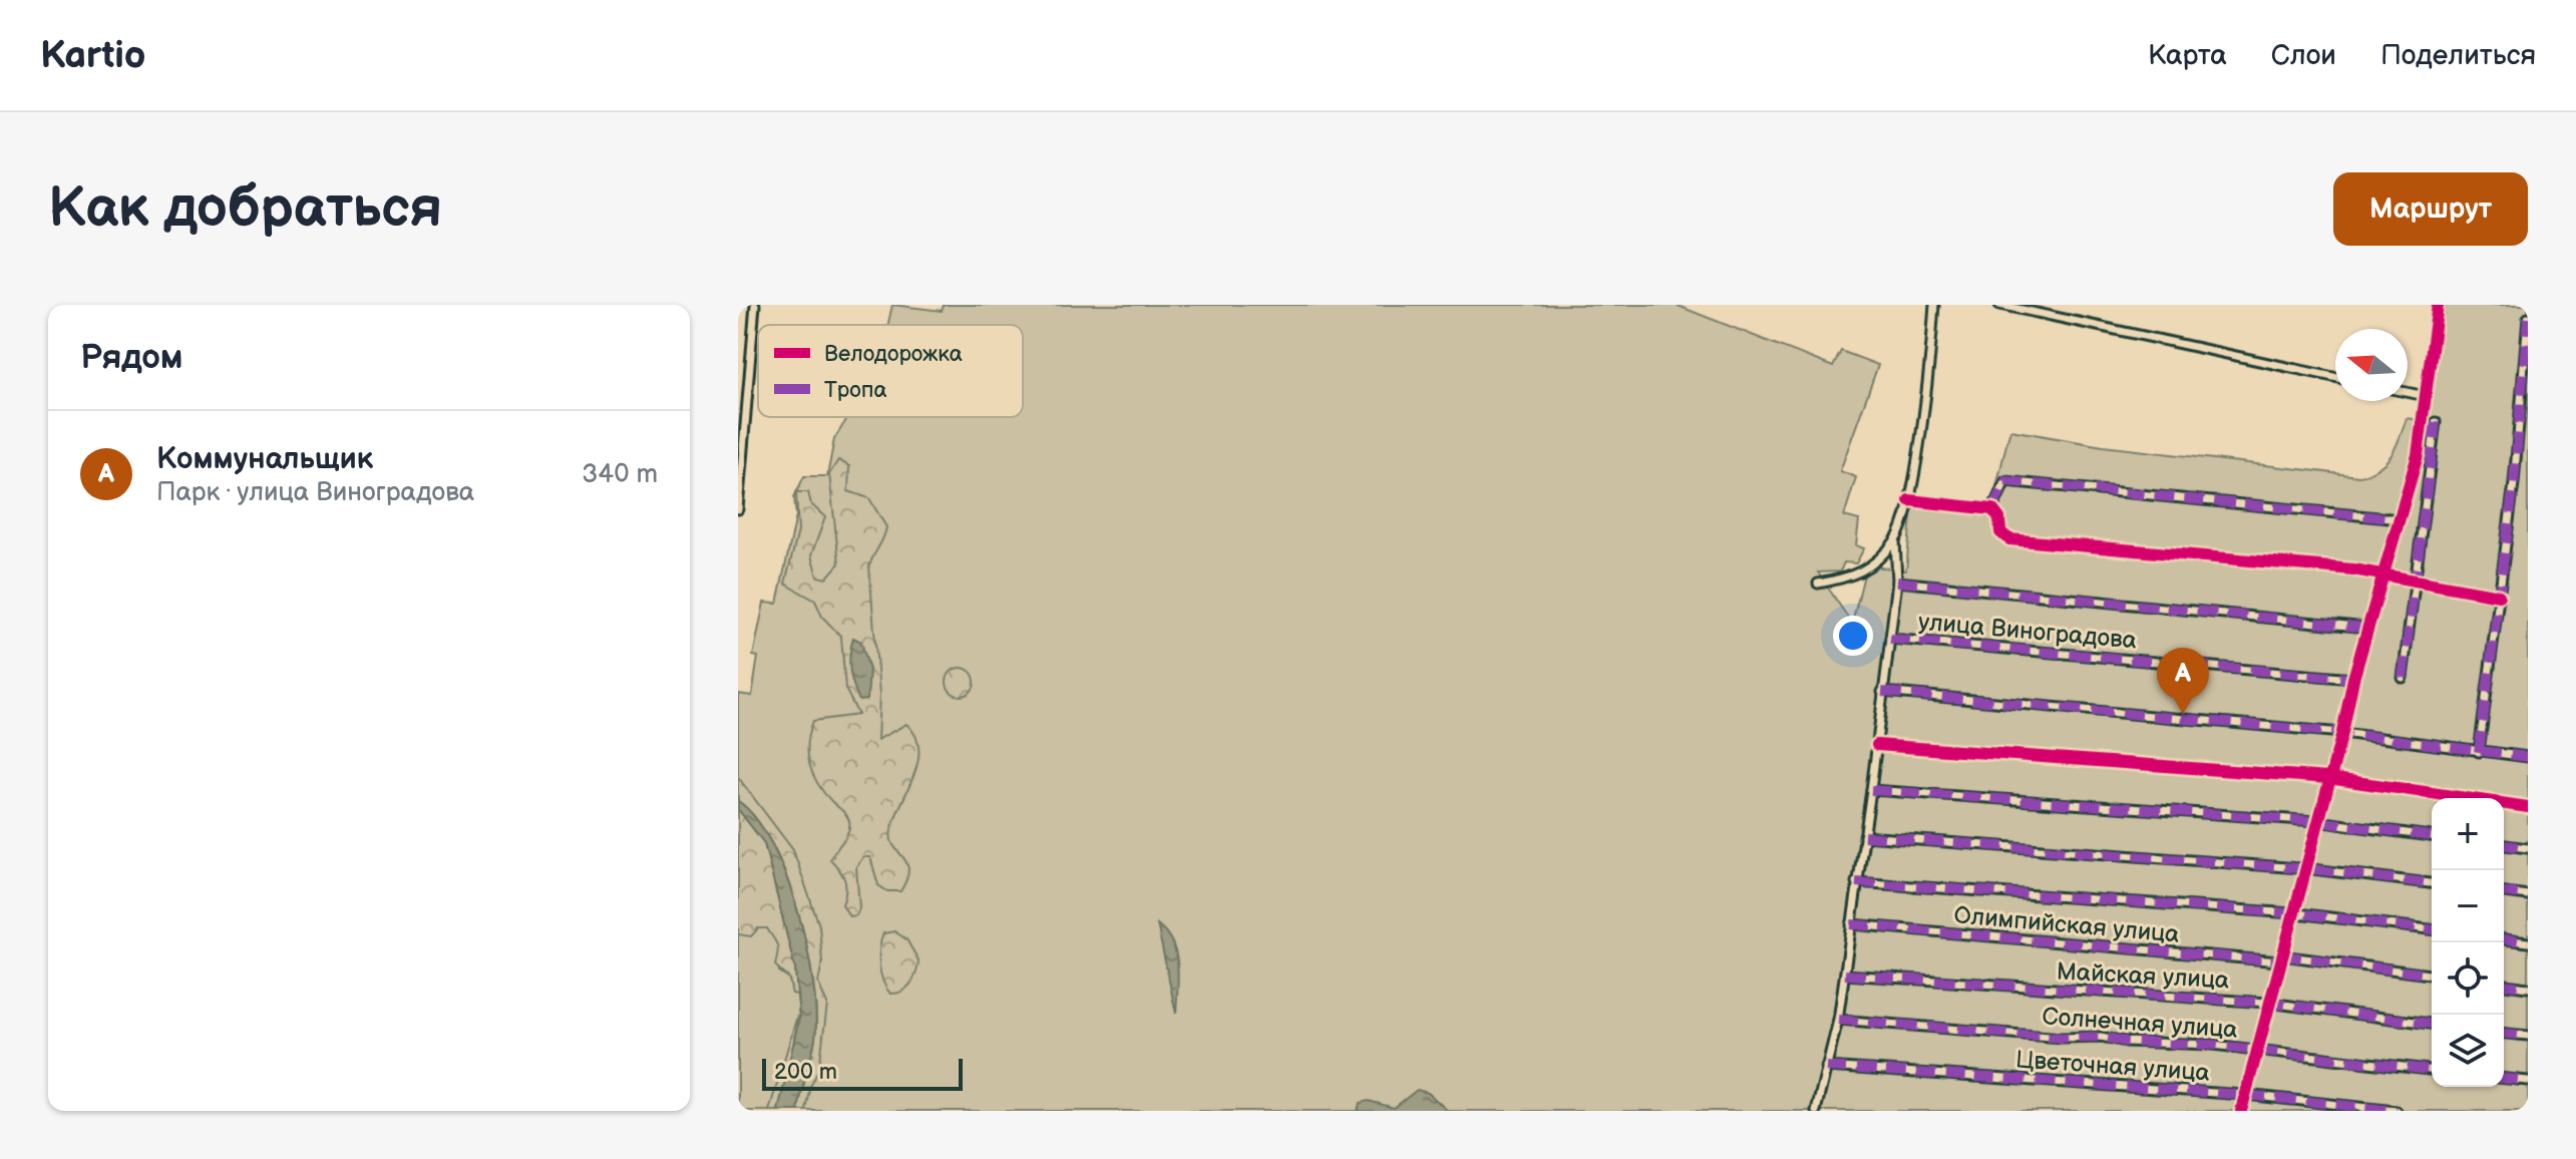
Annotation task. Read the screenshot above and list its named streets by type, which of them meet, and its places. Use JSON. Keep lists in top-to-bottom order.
{
  "streets": {
    "street": [
      "улица Виноградова",
      "Олимпийская улица",
      "Майская улица",
      "Солнечная улица",
      "Цветочная улица"
    ]
  },
  "legend": ["Велодорожка", "Тропа"],
  "scale_bar": "200 m",
  "north": "left",
  "page": {
    "header": "Kartio",
    "nav": ["Карта", "Слои", "Поделиться"],
    "buttons": "Маршрут",
    "title": "Как добраться",
    "heading": "Рядом",
    "list": [
      {
        "mark": "A",
        "name": "Коммунальщик",
        "note": "Парк · улица Виноградова",
        "value": "340 m"
      }
    ],
    "pins": "A",
    "map_buttons": ["+", "−"],
    "scale": "200 m"
  }
}
